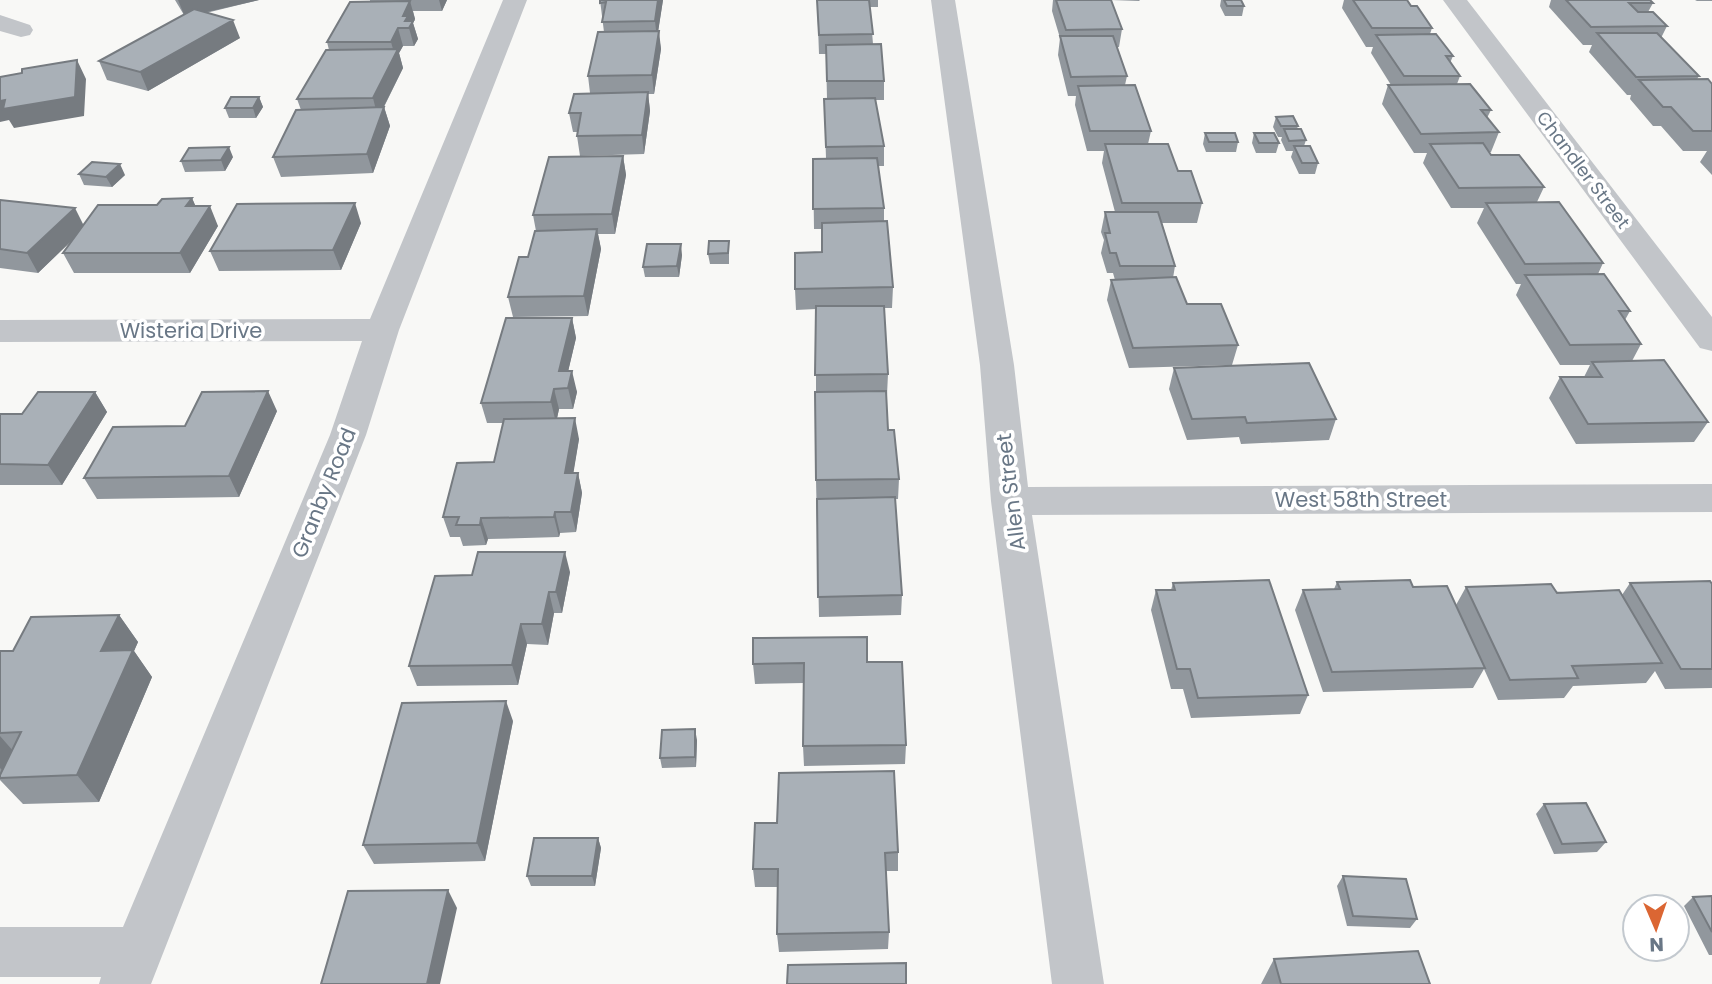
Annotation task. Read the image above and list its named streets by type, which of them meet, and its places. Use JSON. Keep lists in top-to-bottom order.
{
  "streets": {
    "street": [
      "Chandler Street",
      "Wisteria Drive",
      "Allen Street",
      "Granby Road",
      "West 58th Street"
    ]
  },
  "crossings": [
    ["Wisteria Drive", "Granby Road"],
    ["Allen Street", "West 58th Street"]
  ],
  "north": "bottom"
}
